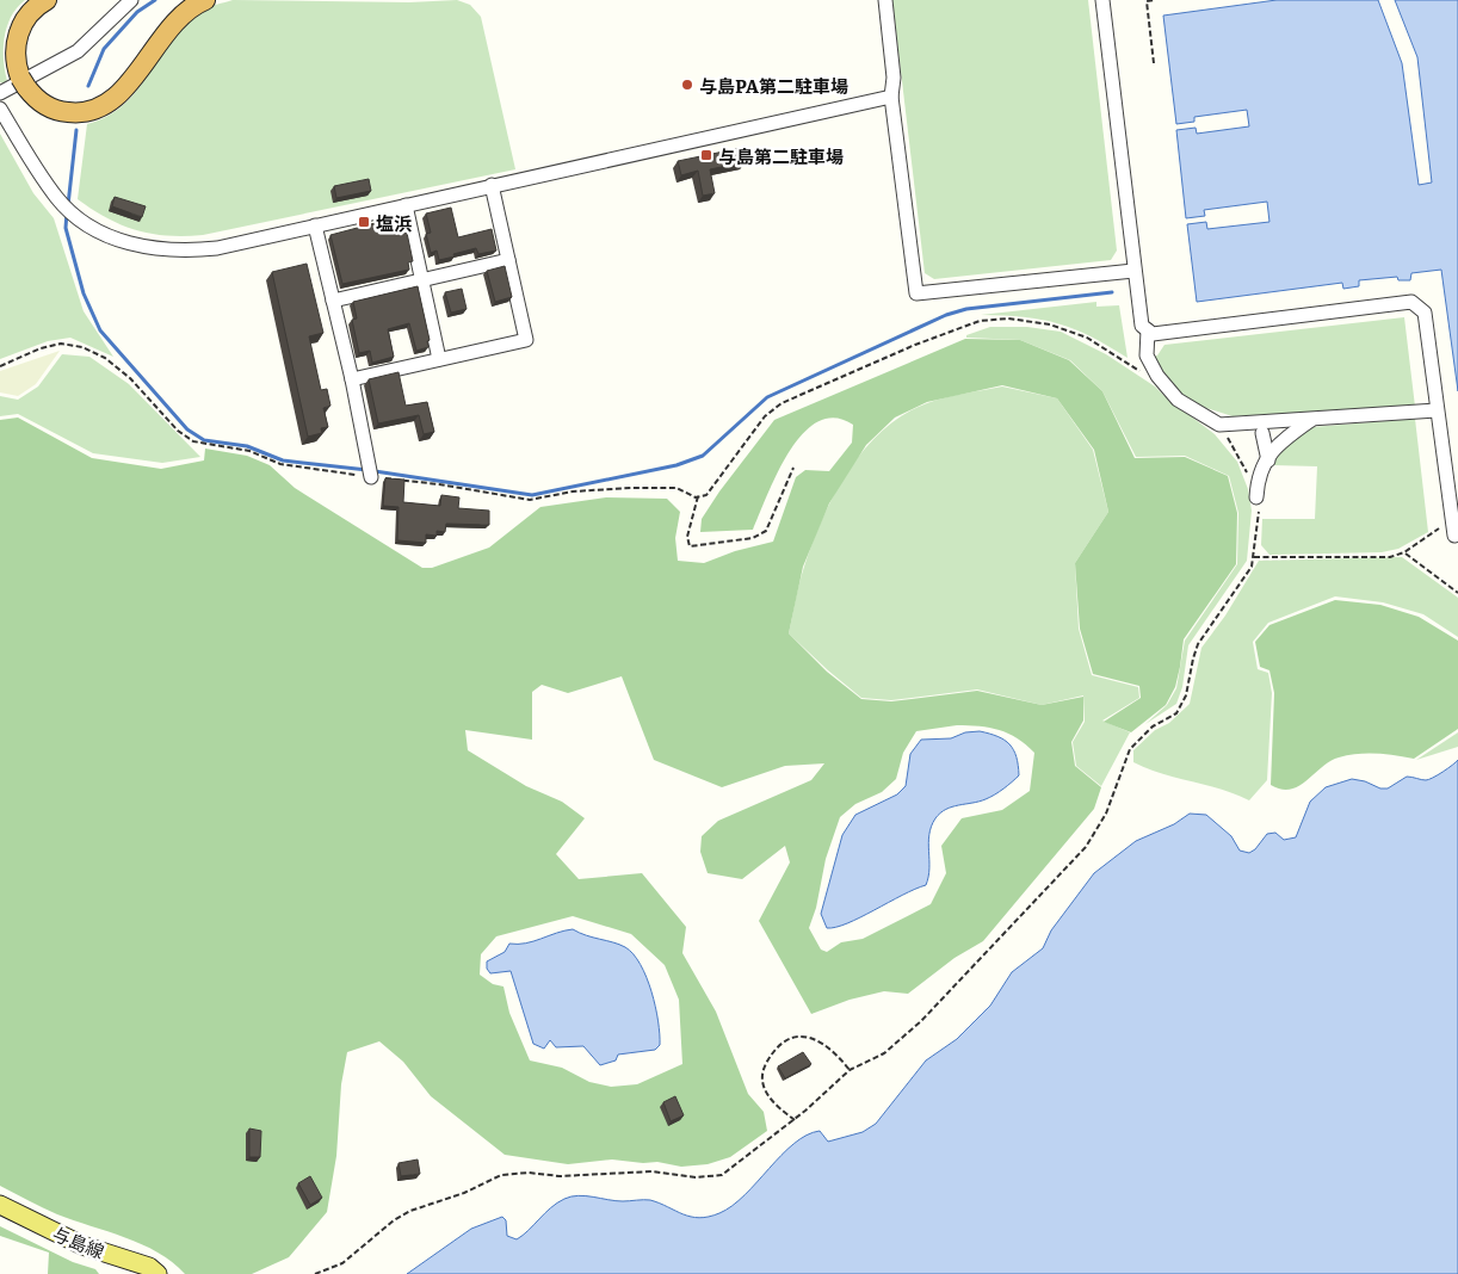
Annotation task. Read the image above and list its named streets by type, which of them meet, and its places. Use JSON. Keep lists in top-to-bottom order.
{
  "streets": {
    "main road": ["与島線"]
  },
  "places": {
    "other": ["与島PA第二駐車場"],
    "transit": ["与島第二駐車場", "塩浜"]
  }
}
